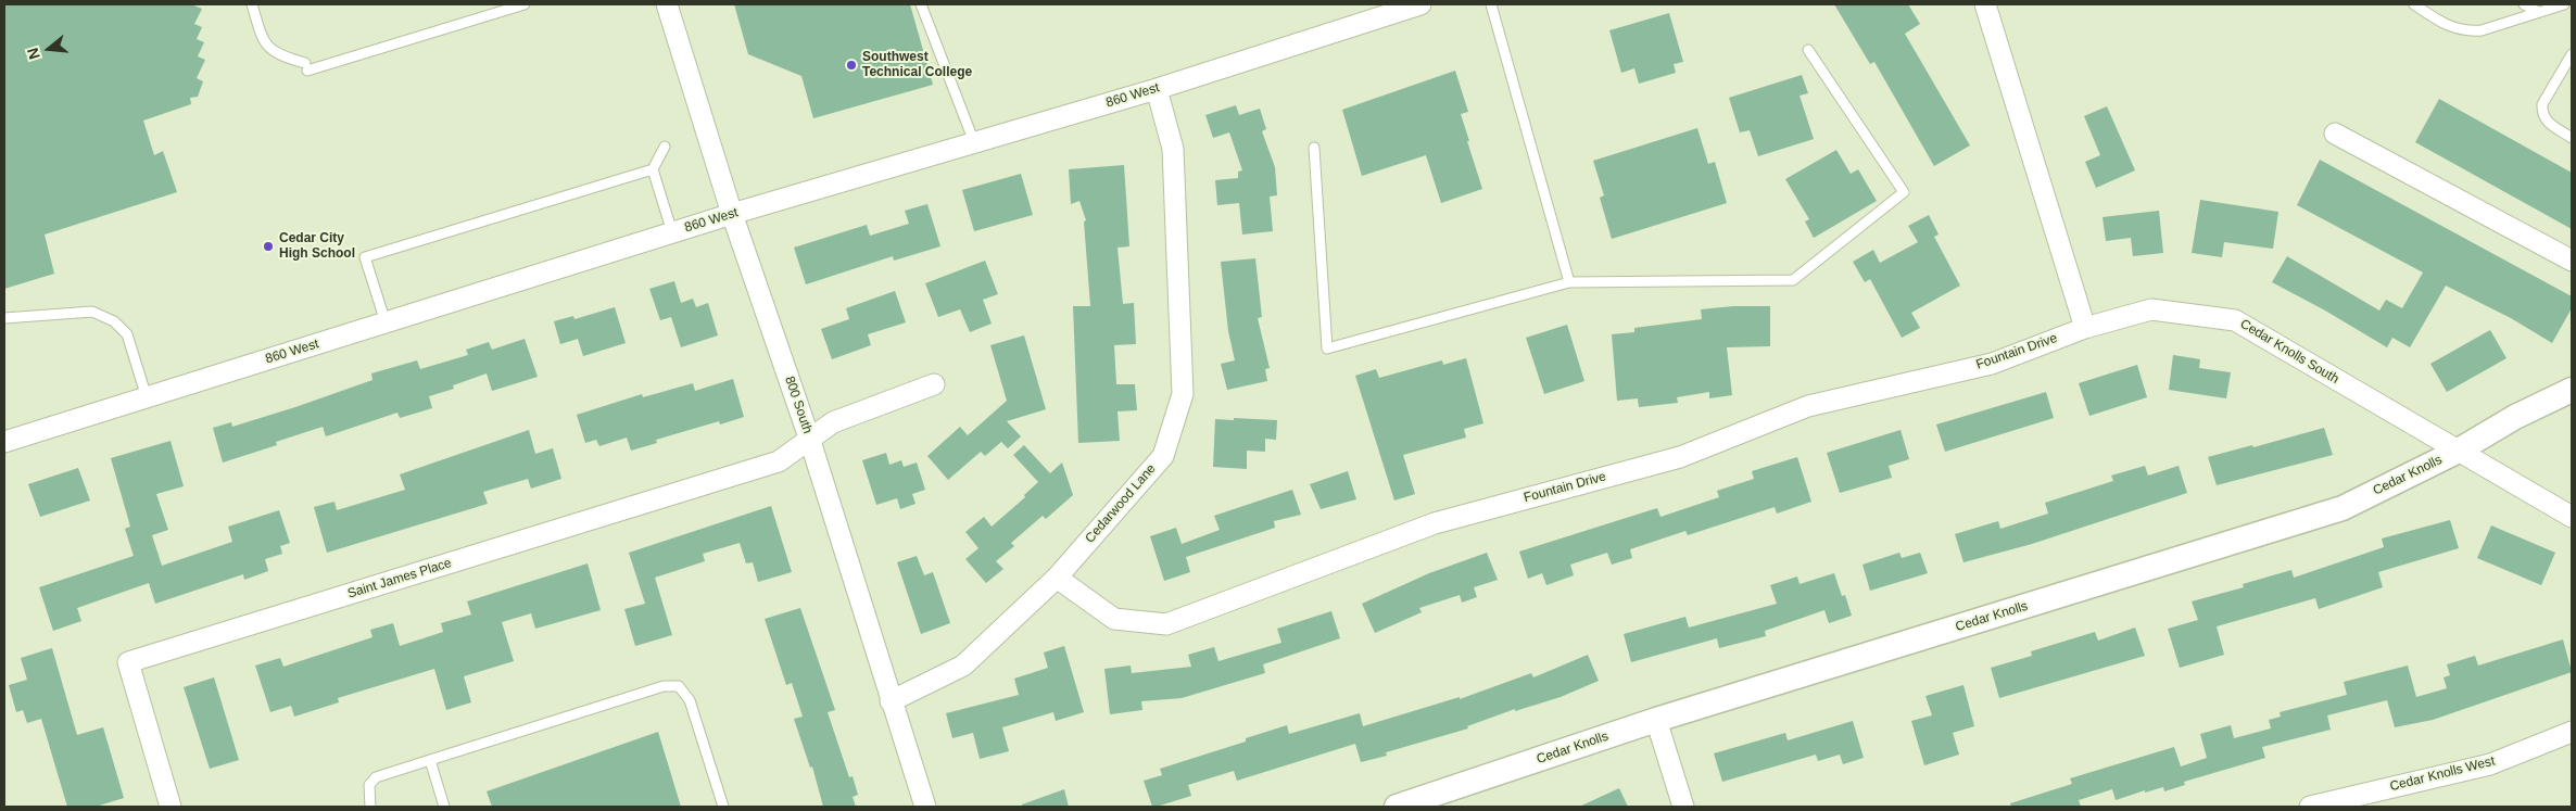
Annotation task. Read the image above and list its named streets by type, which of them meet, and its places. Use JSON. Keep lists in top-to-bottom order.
{
  "streets": {
    "street": [
      "860 West",
      "Fountain Drive",
      "Cedar Knolls South",
      "800 South",
      "Cedar Knolls",
      "Cedarwood Lane",
      "Saint James Place",
      "Cedar Knolls West"
    ]
  },
  "crossings": [
    ["860 West", "800 South"],
    ["860 West", "Cedarwood Lane"],
    ["Fountain Drive", "Cedar Knolls South"],
    ["Fountain Drive", "Cedarwood Lane"],
    ["Cedar Knolls South", "Cedar Knolls"],
    ["800 South", "Cedarwood Lane"],
    ["800 South", "Saint James Place"]
  ],
  "places": ["Southwest Technical College", "Cedar City High School"],
  "north": "left"
}
